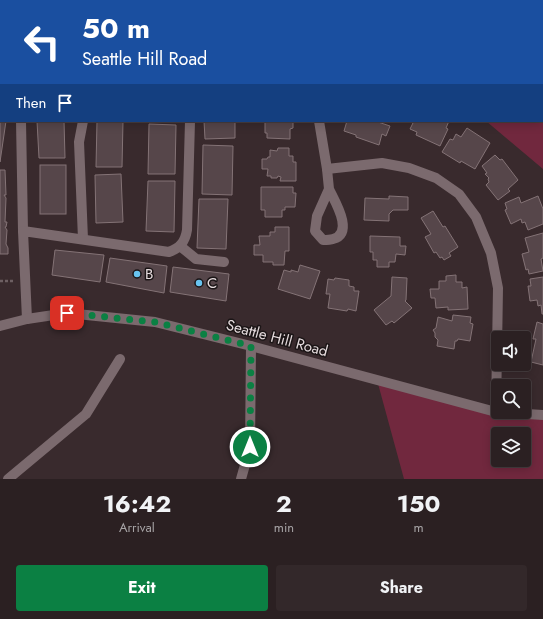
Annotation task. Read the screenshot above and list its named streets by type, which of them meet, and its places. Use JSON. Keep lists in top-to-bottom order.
{
  "streets": {
    "street": ["Seattle Hill Road"]
  },
  "places": ["B", "C"],
  "page": {
    "turn": ["50 m", "Seattle Hill Road"],
    "then": "Then",
    "eta": [
      "16:42",
      "Arrival",
      "2",
      "min",
      "150",
      "m"
    ],
    "buttons": ["Exit", "Share"]
  }
}
